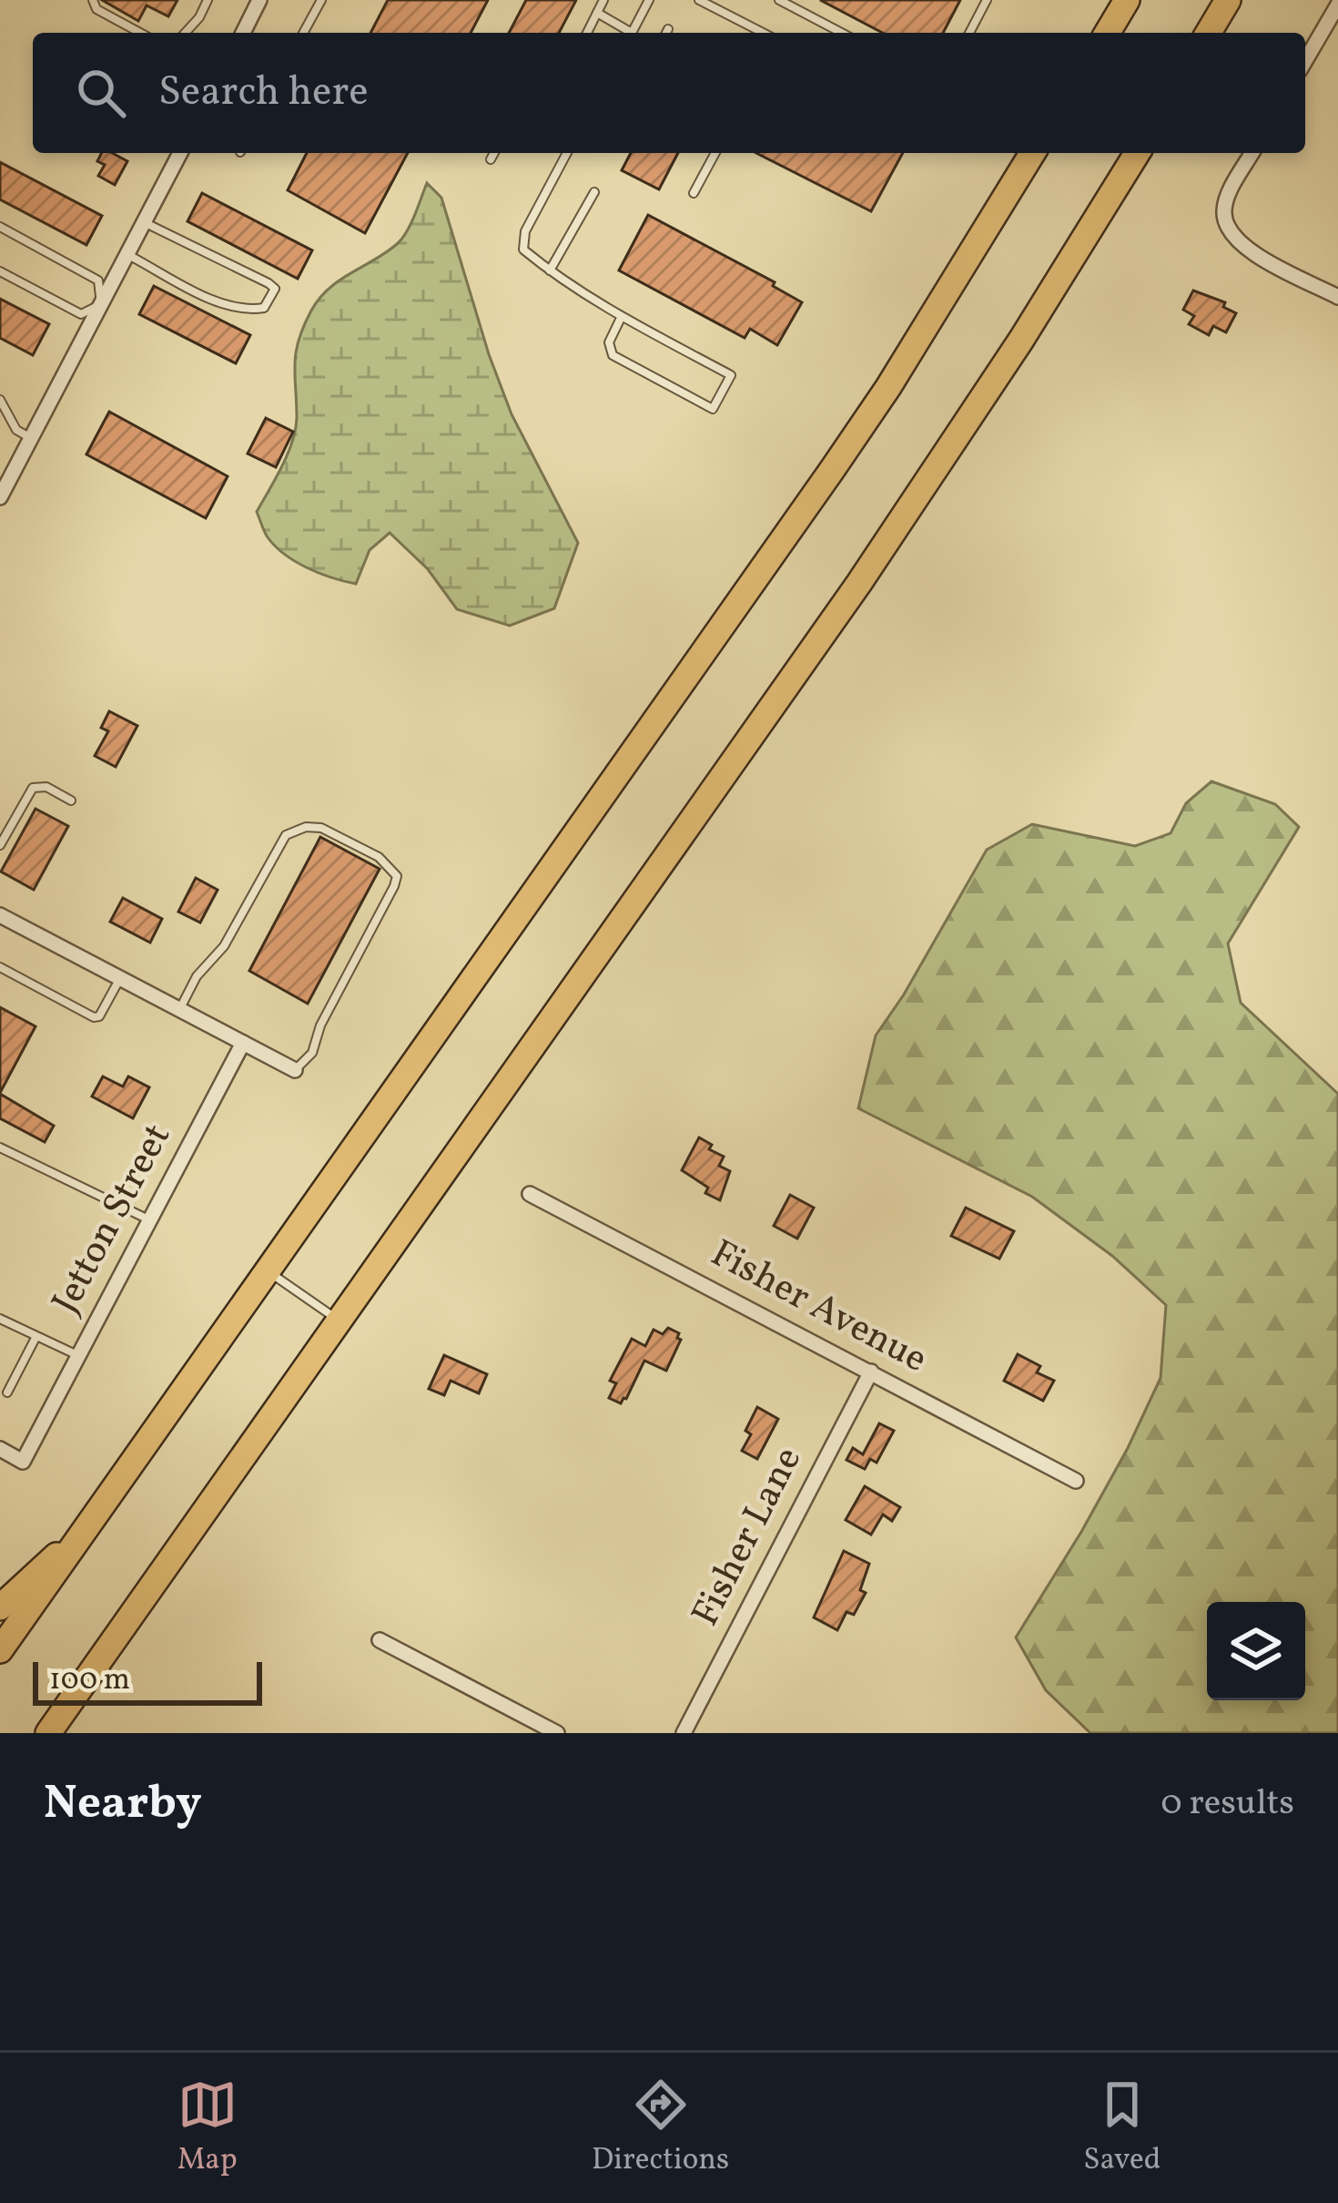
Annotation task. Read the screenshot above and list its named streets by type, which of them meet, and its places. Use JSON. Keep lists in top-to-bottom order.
{
  "streets": {
    "street": ["Jetton Street", "Fisher Avenue", "Fisher Lane"]
  },
  "crossings": [
    ["Fisher Avenue", "Fisher Lane"]
  ],
  "scale_bar": "100 m",
  "page": {
    "search": "Search here",
    "scale": "100 m",
    "heading": ["Nearby", "0 results"],
    "nav": ["Map", "Directions", "Saved"]
  }
}
